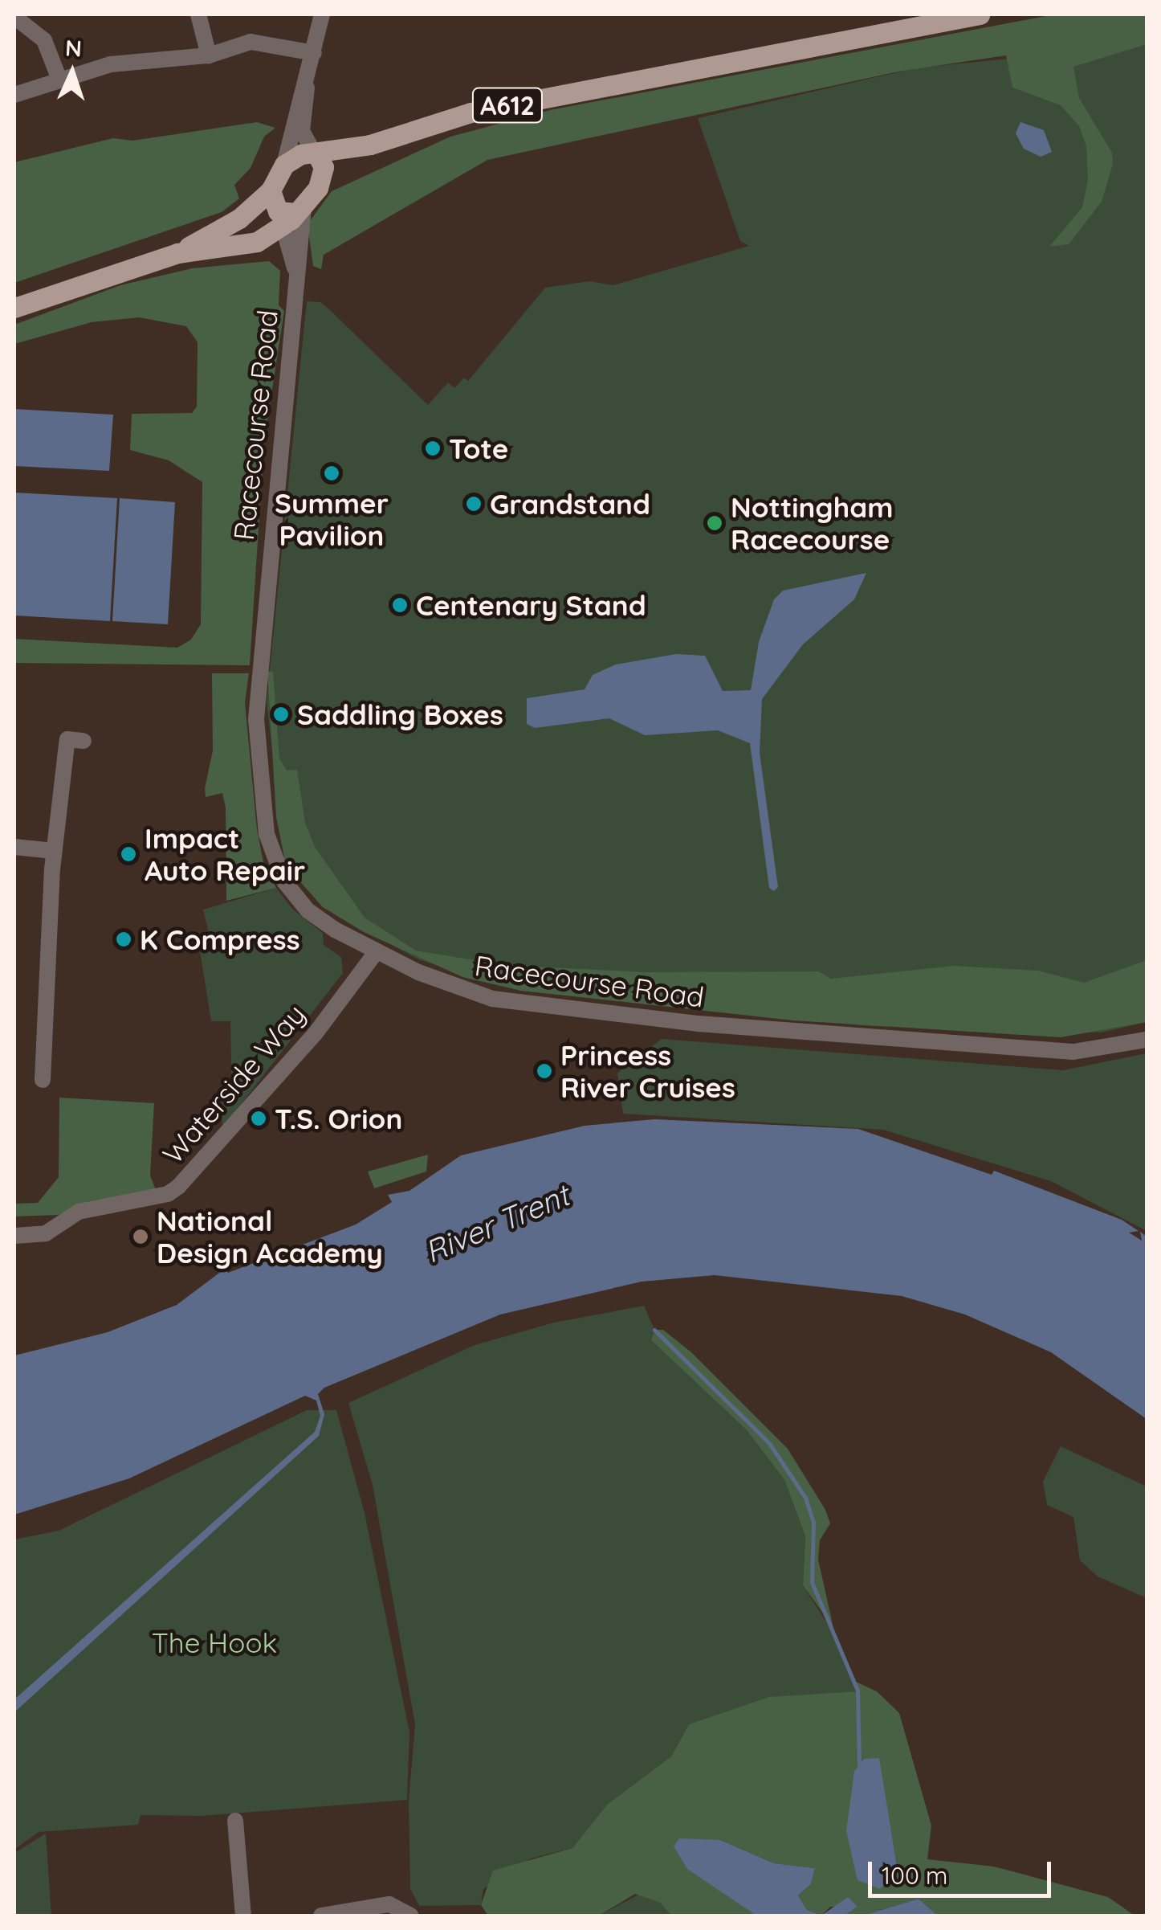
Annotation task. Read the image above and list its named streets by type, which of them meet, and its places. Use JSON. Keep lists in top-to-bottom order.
{
  "streets": {
    "main road": ["A612"],
    "street": ["Racecourse Road", "Waterside Way"]
  },
  "crossings": [
    ["Racecourse Road", "Waterside Way"]
  ],
  "water": ["River Trent"],
  "parks": ["The Hook"],
  "places": [
    "Tote",
    "Summer Pavilion",
    "Grandstand",
    "Nottingham Racecourse",
    "Centenary Stand",
    "Saddling Boxes",
    "Impact Auto Repair",
    "K Compress",
    "Princess River Cruises",
    "T.S. Orion",
    "National Design Academy"
  ],
  "scale_bar": "100 m",
  "north": "top"
}
